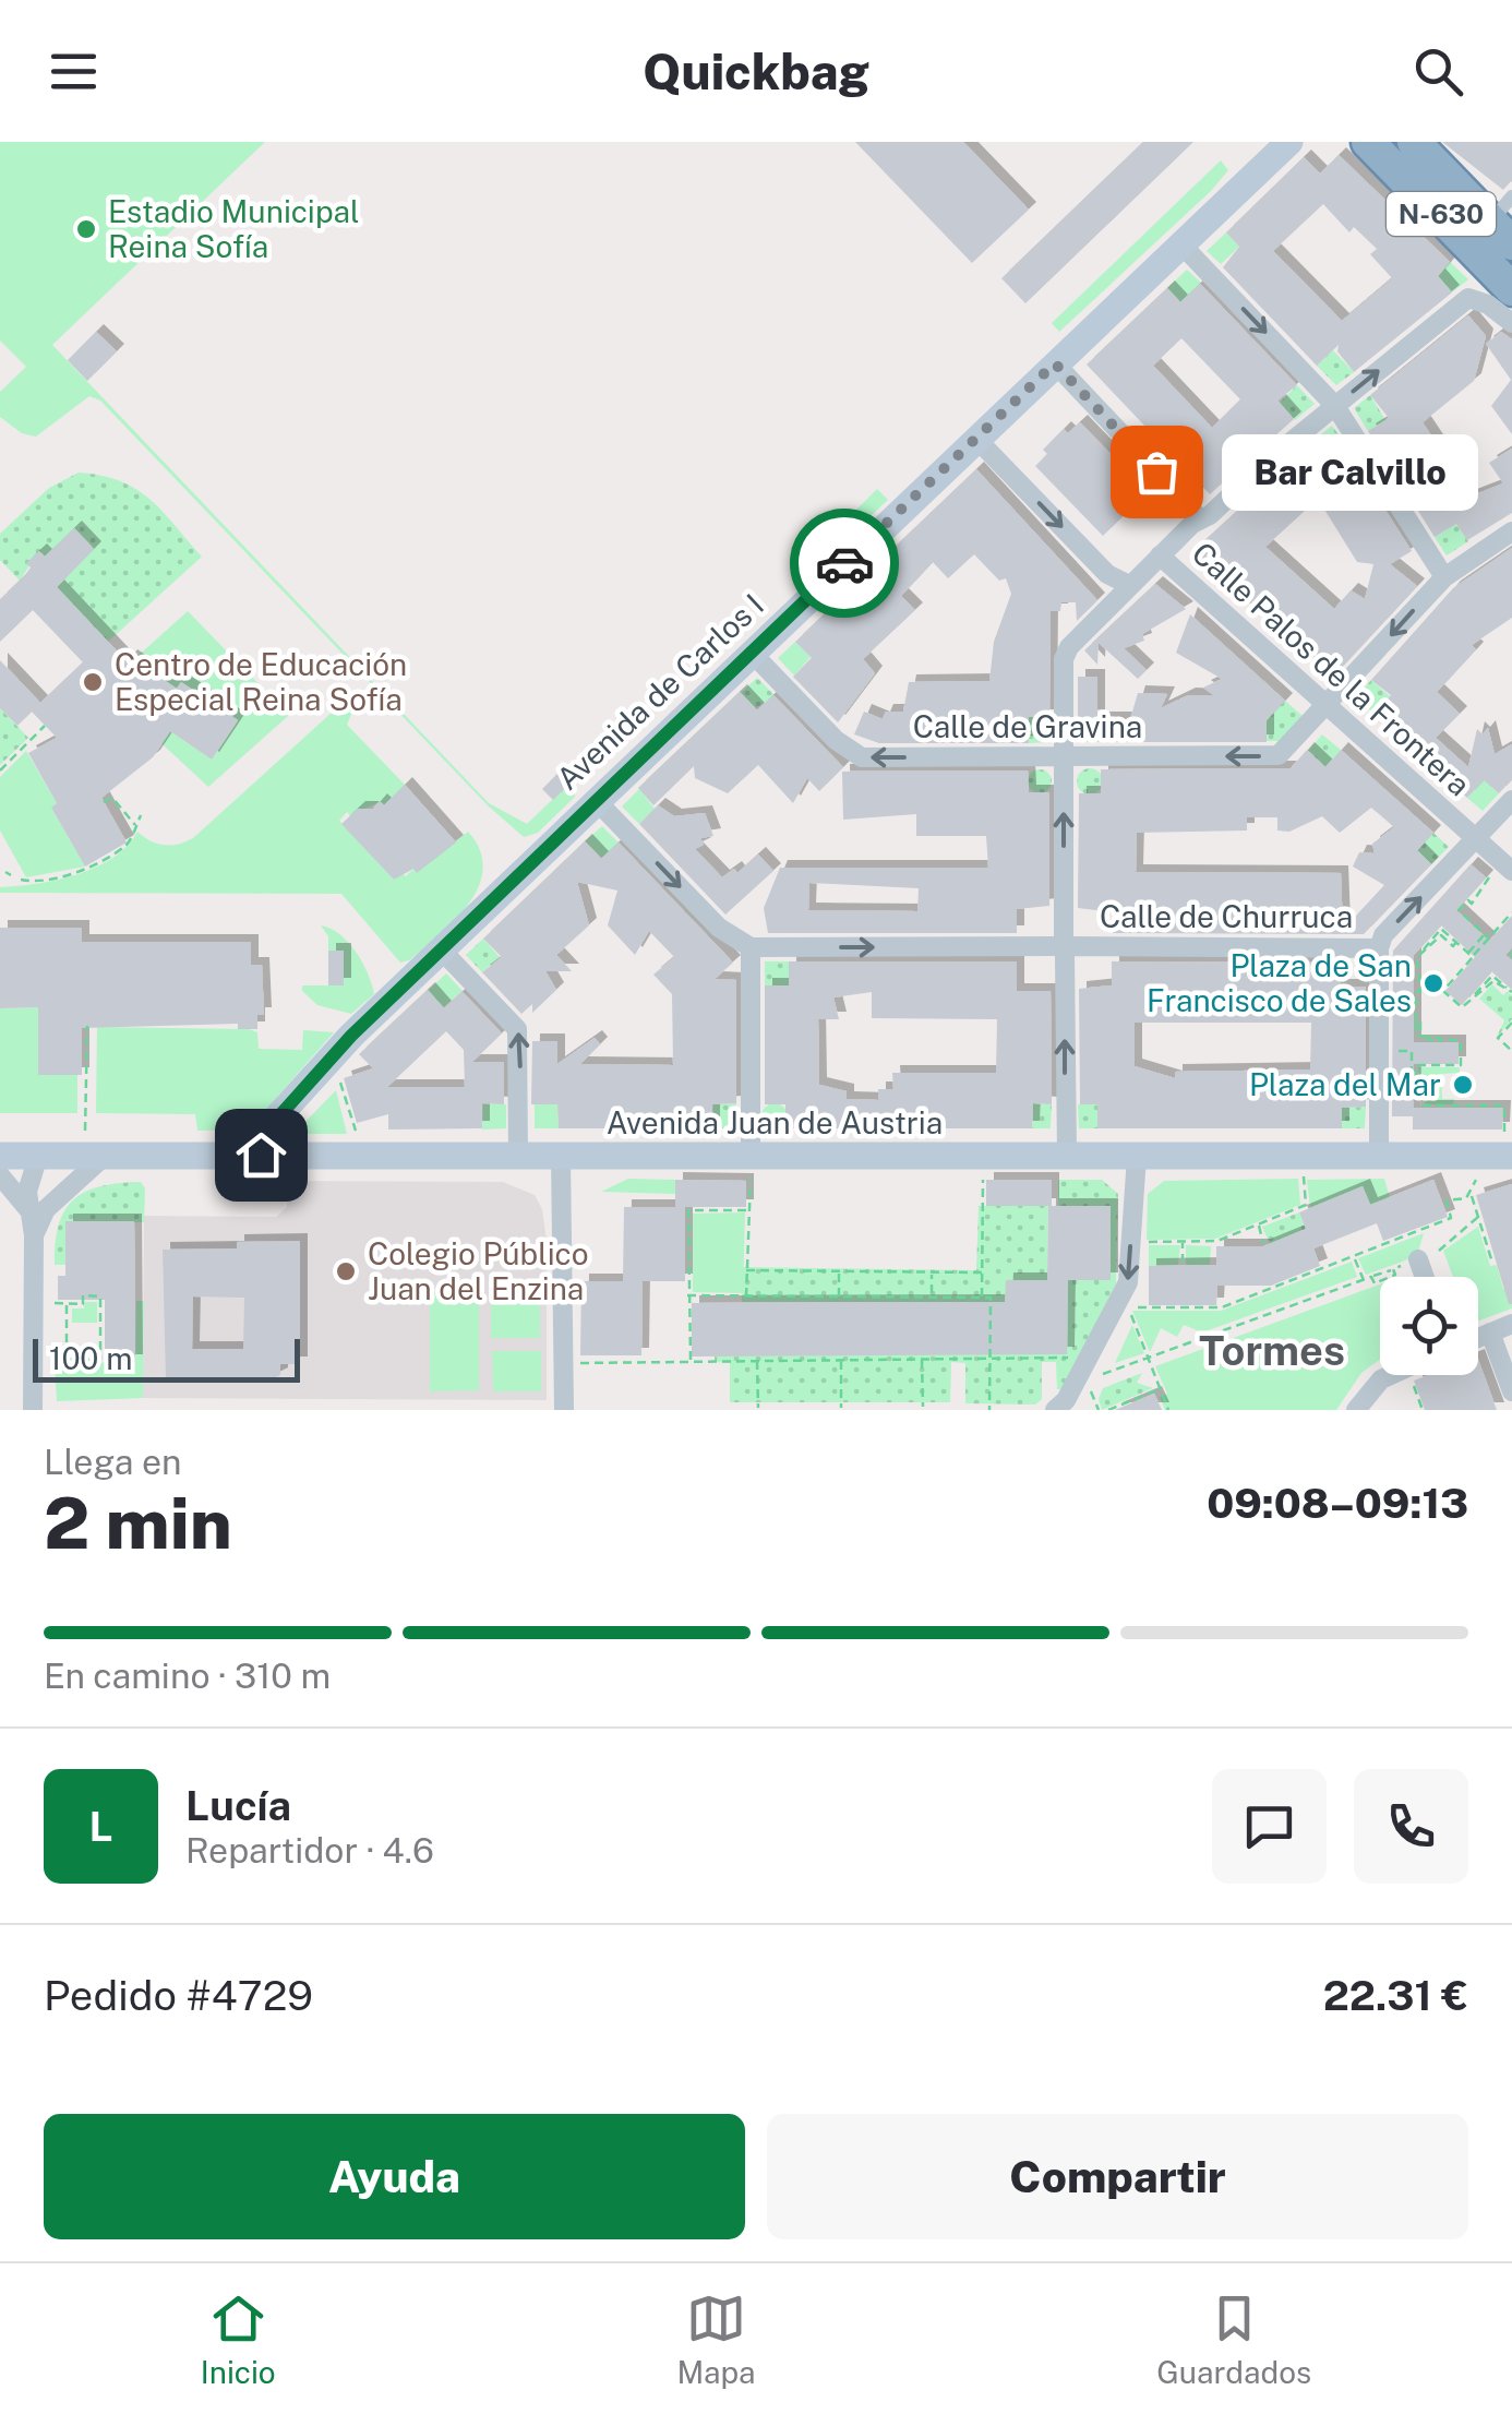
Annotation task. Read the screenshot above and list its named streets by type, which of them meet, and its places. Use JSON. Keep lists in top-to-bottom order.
{
  "streets": {
    "highway": ["N-630"],
    "main road": ["Avenida de Carlos I", "Avenida Juan de Austria"],
    "street": ["Calle Palos de la Frontera", "Calle de Gravina", "Calle de Churruca"]
  },
  "crossings": [
    ["Calle Palos de la Frontera", "Calle de Gravina"],
    ["Avenida de Carlos I", "Calle de Gravina"],
    ["Avenida de Carlos I", "Avenida Juan de Austria"]
  ],
  "one_way": ["Calle de Gravina", "Calle de Churruca"],
  "districts": ["Tormes"],
  "places": [
    "Estadio Municipal Reina Sofía",
    "Bar Calvillo",
    "Centro de Educación Especial Reina Sofía",
    "Plaza de San Francisco de Sales",
    "Plaza del Mar",
    "Colegio Público Juan del Enzina"
  ],
  "scale_bar": "100 m",
  "page": {
    "header": "Quickbag",
    "bubble": "Bar Calvillo",
    "scale": "100 m",
    "heading": ["2 min", "Llega en", "09:08–09:13"],
    "panel": [
      "Lucía",
      "Repartidor · 4.6",
      "Pedido #4729",
      "22.31 €"
    ],
    "bar": "En camino · 310 m",
    "round": "L",
    "buttons": ["Ayuda", "Compartir"],
    "tabs": ["Inicio", "Mapa", "Guardados"]
  }
}
